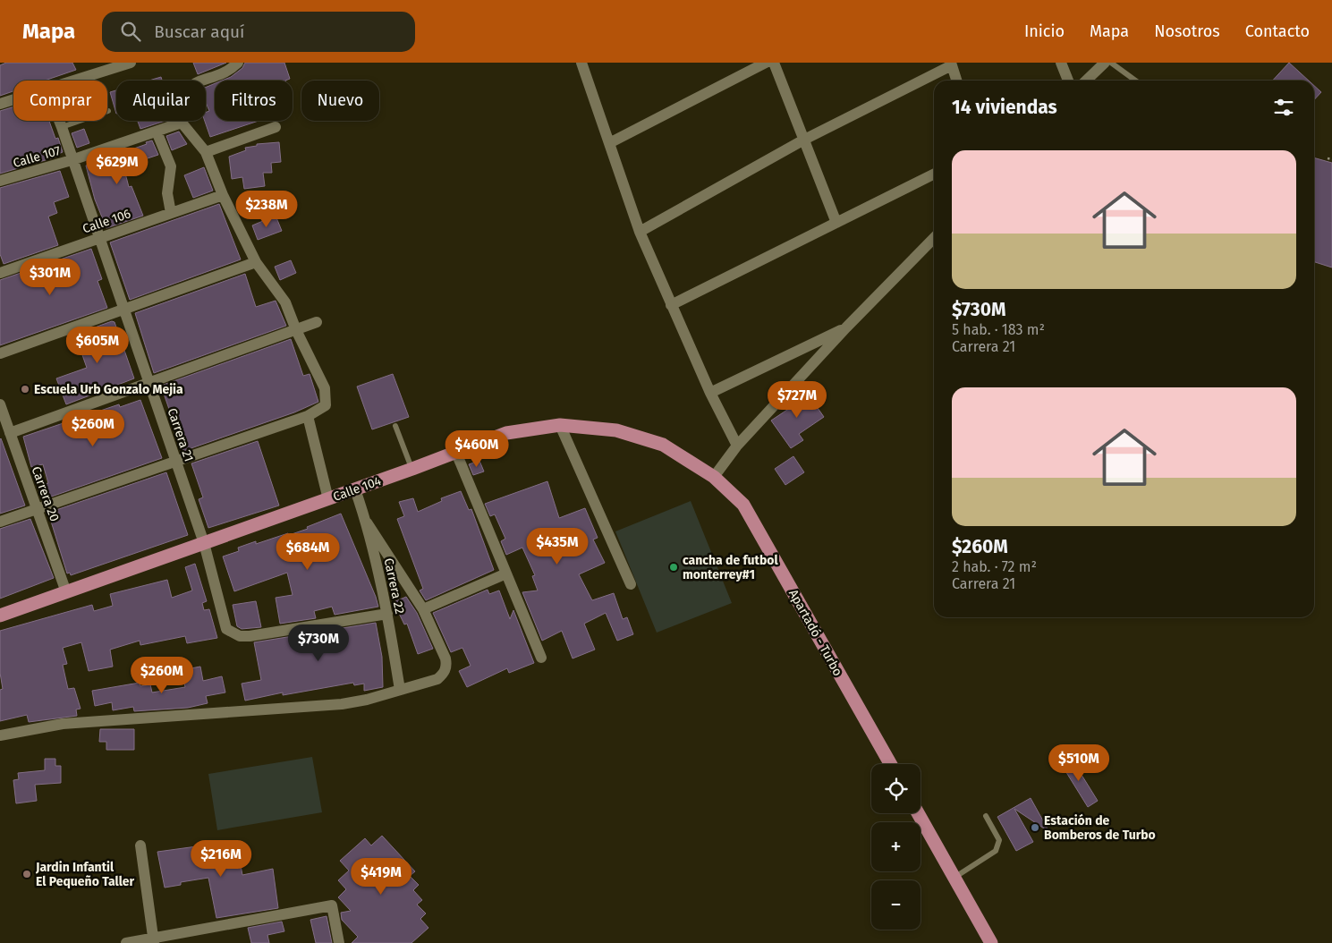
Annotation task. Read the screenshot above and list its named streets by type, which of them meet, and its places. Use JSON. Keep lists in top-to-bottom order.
{
  "streets": {
    "main road": ["Calle 104", "Apartadó - Turbo"],
    "street": [
      "Calle 107",
      "Calle 106",
      "Carrera 21",
      "Carrera 20",
      "Carrera 22"
    ]
  },
  "crossings": [
    ["Calle 107", "Carrera 21"],
    ["Calle 106", "Carrera 21"],
    ["Carrera 21", "Calle 104"],
    ["Carrera 21", "Carrera 22"],
    ["Calle 104", "Carrera 20"],
    ["Calle 104", "Carrera 22"],
    ["Calle 104", "Apartadó - Turbo"]
  ],
  "places": [
    "Escuela Urb Gonzalo Mejia",
    "cancha de futbol monterrey#1",
    "Estación de Bomberos de Turbo",
    "Jardin Infantil El Pequeño Taller"
  ],
  "page": {
    "header": "Mapa",
    "search": "Buscar aquí",
    "nav": [
      "Inicio",
      "Mapa",
      "Nosotros",
      "Contacto"
    ],
    "chip": [
      "Comprar",
      "Alquilar",
      "Filtros",
      "Nuevo"
    ],
    "heading": "14 viviendas",
    "list": [
      {
        "name": "$730M",
        "note": "5 hab. · 183 m² · Carrera 21"
      },
      {
        "name": "$260M",
        "note": "2 hab. · 72 m² · Carrera 21"
      }
    ],
    "price": [
      "$629M",
      "$238M",
      "$301M",
      "$605M",
      "$727M",
      "$260M",
      "$460M",
      "$435M",
      "$684M",
      "$730M",
      "$260M",
      "$510M",
      "$216M",
      "$419M"
    ],
    "map_buttons": ["+", "−"]
  }
}
